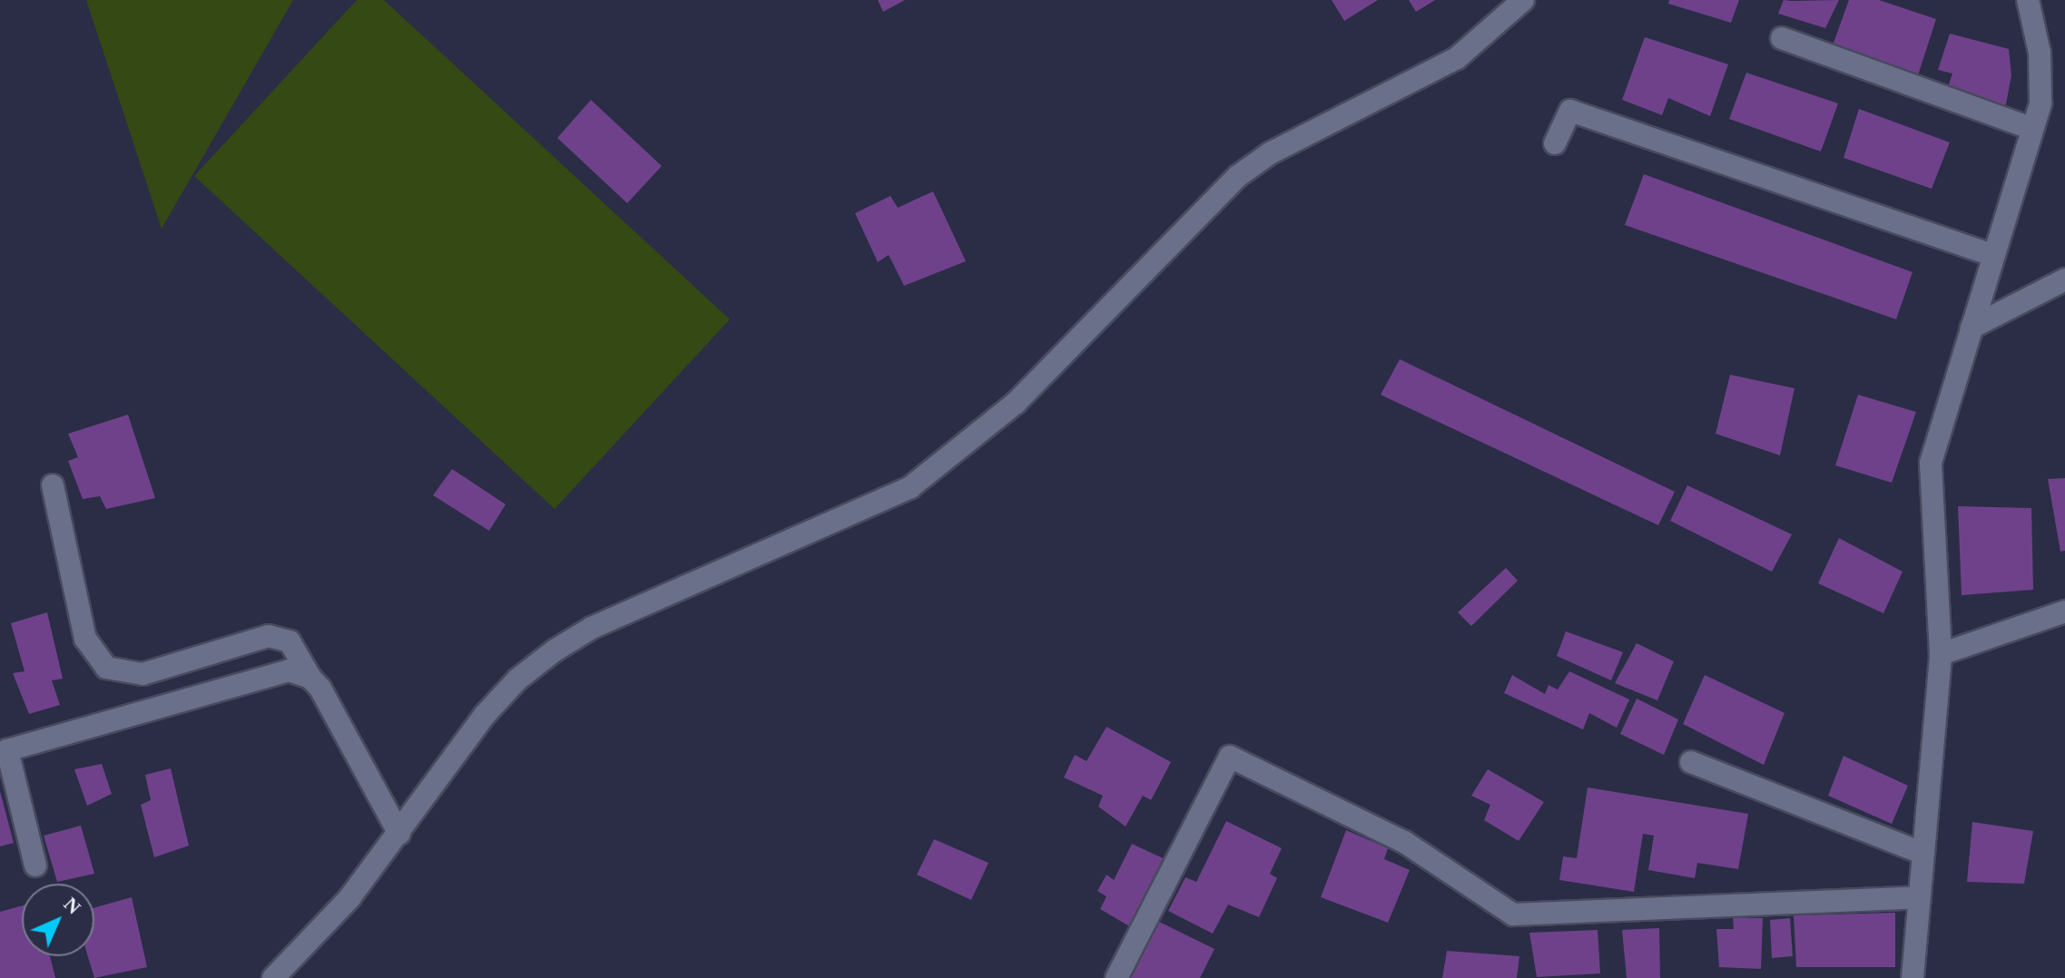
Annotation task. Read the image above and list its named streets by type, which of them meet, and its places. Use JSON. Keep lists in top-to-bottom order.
{
  "north": "top right"
}
